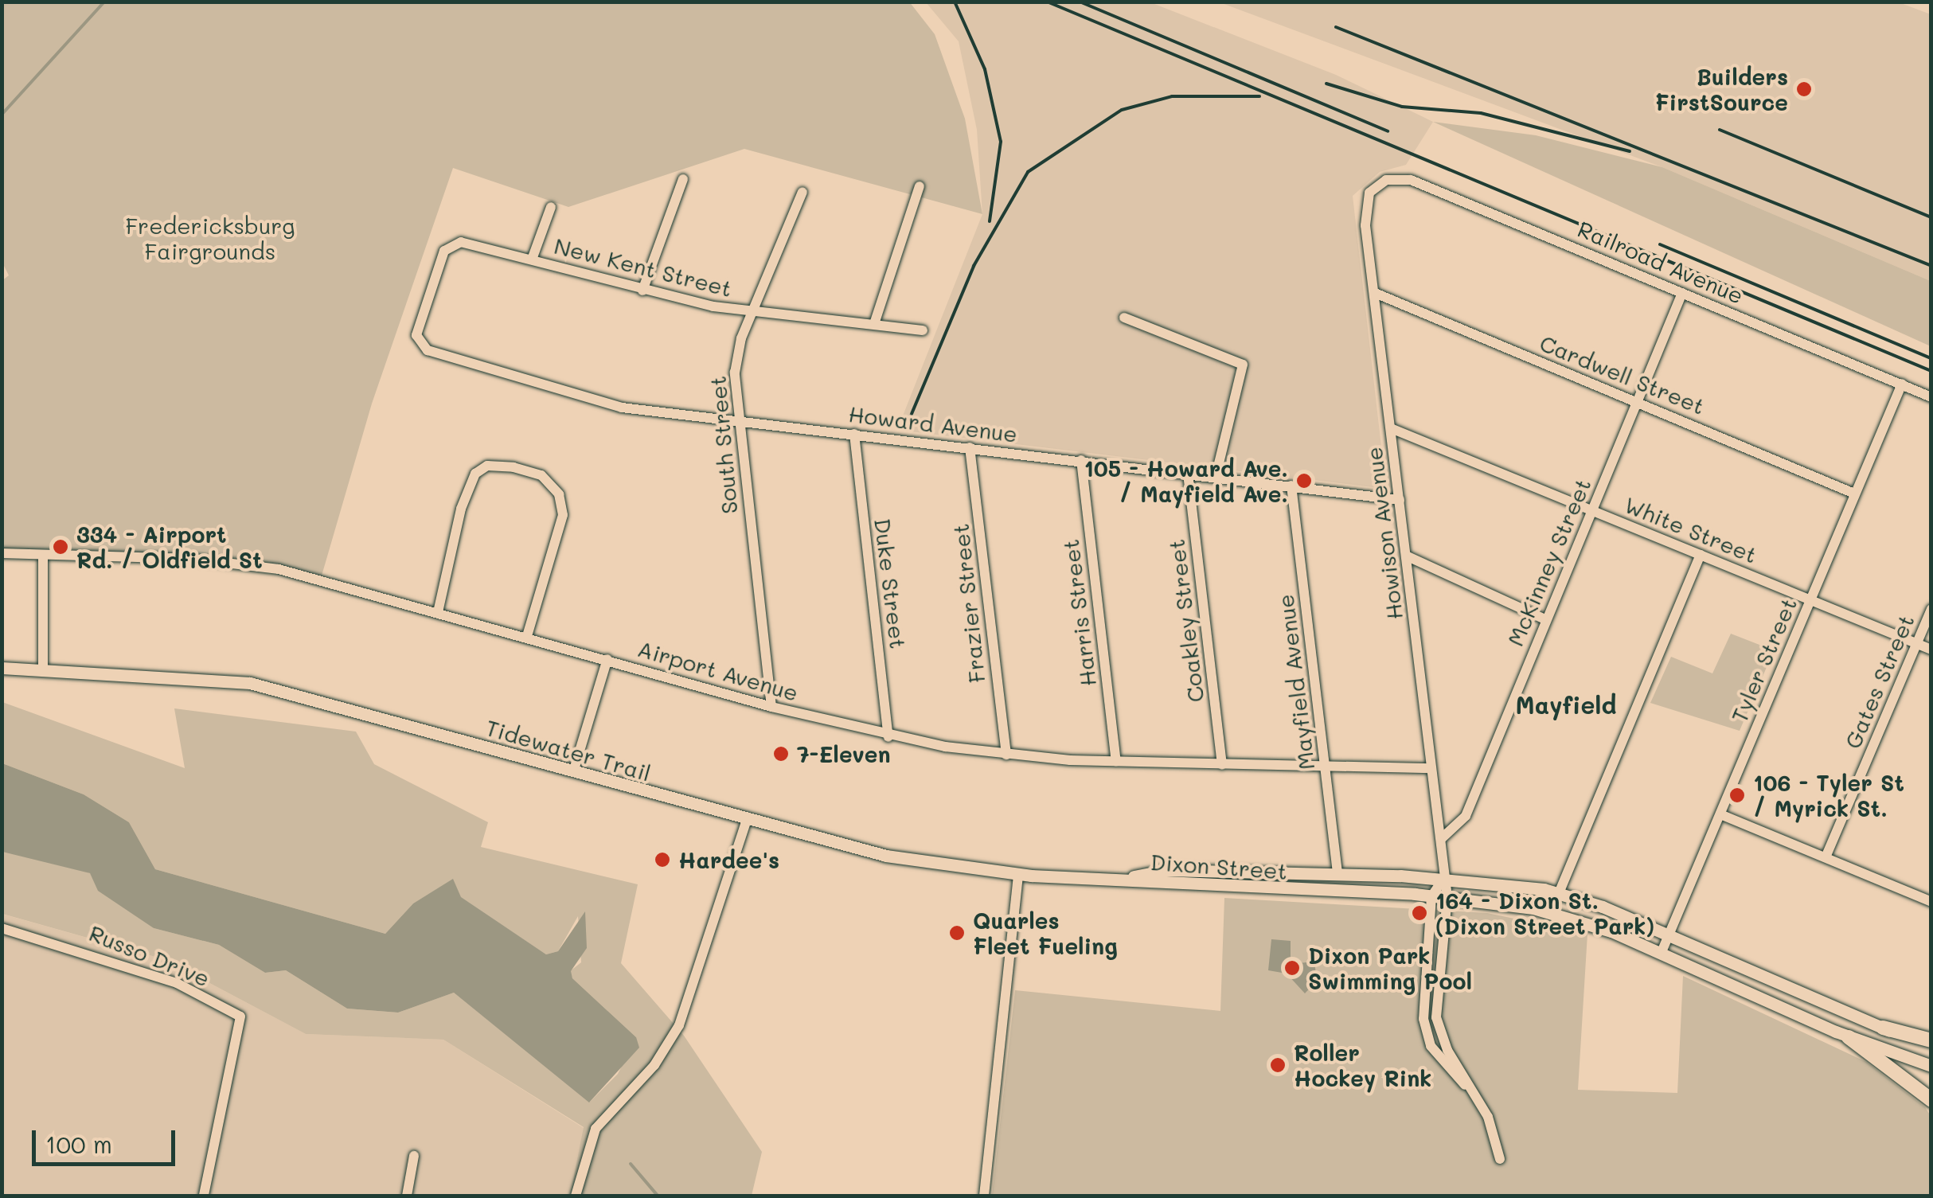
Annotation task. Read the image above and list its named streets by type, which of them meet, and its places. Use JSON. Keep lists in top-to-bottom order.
{
  "streets": {
    "main road": ["Tidewater Trail", "Dixon Street"],
    "street": [
      "Railroad Avenue",
      "New Kent Street",
      "Cardwell Street",
      "Howard Avenue",
      "South Street",
      "White Street",
      "Howison Avenue",
      "McKinney Street",
      "Duke Street",
      "Frazier Street",
      "Harris Street",
      "Coakley Street",
      "Tyler Street",
      "Airport Avenue",
      "Gates Street",
      "Mayfield Avenue",
      "Russo Drive"
    ]
  },
  "crossings": [
    ["Railroad Avenue", "Howison Avenue"],
    ["Railroad Avenue", "McKinney Street"],
    ["Railroad Avenue", "Tyler Street"],
    ["New Kent Street", "Howard Avenue"],
    ["New Kent Street", "South Street"],
    ["Cardwell Street", "Howison Avenue"],
    ["Cardwell Street", "McKinney Street"],
    ["Cardwell Street", "Tyler Street"],
    ["Howard Avenue", "South Street"],
    ["Howard Avenue", "Howison Avenue"],
    ["Howard Avenue", "Duke Street"],
    ["Howard Avenue", "Frazier Street"],
    ["Howard Avenue", "Harris Street"],
    ["Howard Avenue", "Coakley Street"],
    ["Howard Avenue", "Mayfield Avenue"],
    ["South Street", "Airport Avenue"],
    ["White Street", "Howison Avenue"],
    ["White Street", "McKinney Street"],
    ["White Street", "Tyler Street"],
    ["White Street", "Gates Street"],
    ["Howison Avenue", "McKinney Street"],
    ["Howison Avenue", "Airport Avenue"],
    ["Howison Avenue", "Dixon Street"],
    ["Duke Street", "Airport Avenue"],
    ["Frazier Street", "Airport Avenue"],
    ["Harris Street", "Airport Avenue"],
    ["Coakley Street", "Airport Avenue"],
    ["Tyler Street", "Dixon Street"],
    ["Airport Avenue", "Mayfield Avenue"],
    ["Mayfield Avenue", "Dixon Street"],
    ["Tidewater Trail", "Dixon Street"]
  ],
  "districts": ["Mayfield"],
  "parks": ["Fredericksburg Fairgrounds"],
  "places": [
    "Builders FirstSource",
    "105 - Howard Ave. / Mayfield Ave.",
    "334 - Airport Rd. / Oldfield St",
    "7-Eleven",
    "106 - Tyler St / Myrick St.",
    "Hardee's",
    "164 - Dixon St. (Dixon Street Park)",
    "Quarles Fleet Fueling",
    "Dixon Park Swimming Pool",
    "Roller Hockey Rink"
  ],
  "scale_bar": "100 m"
}
